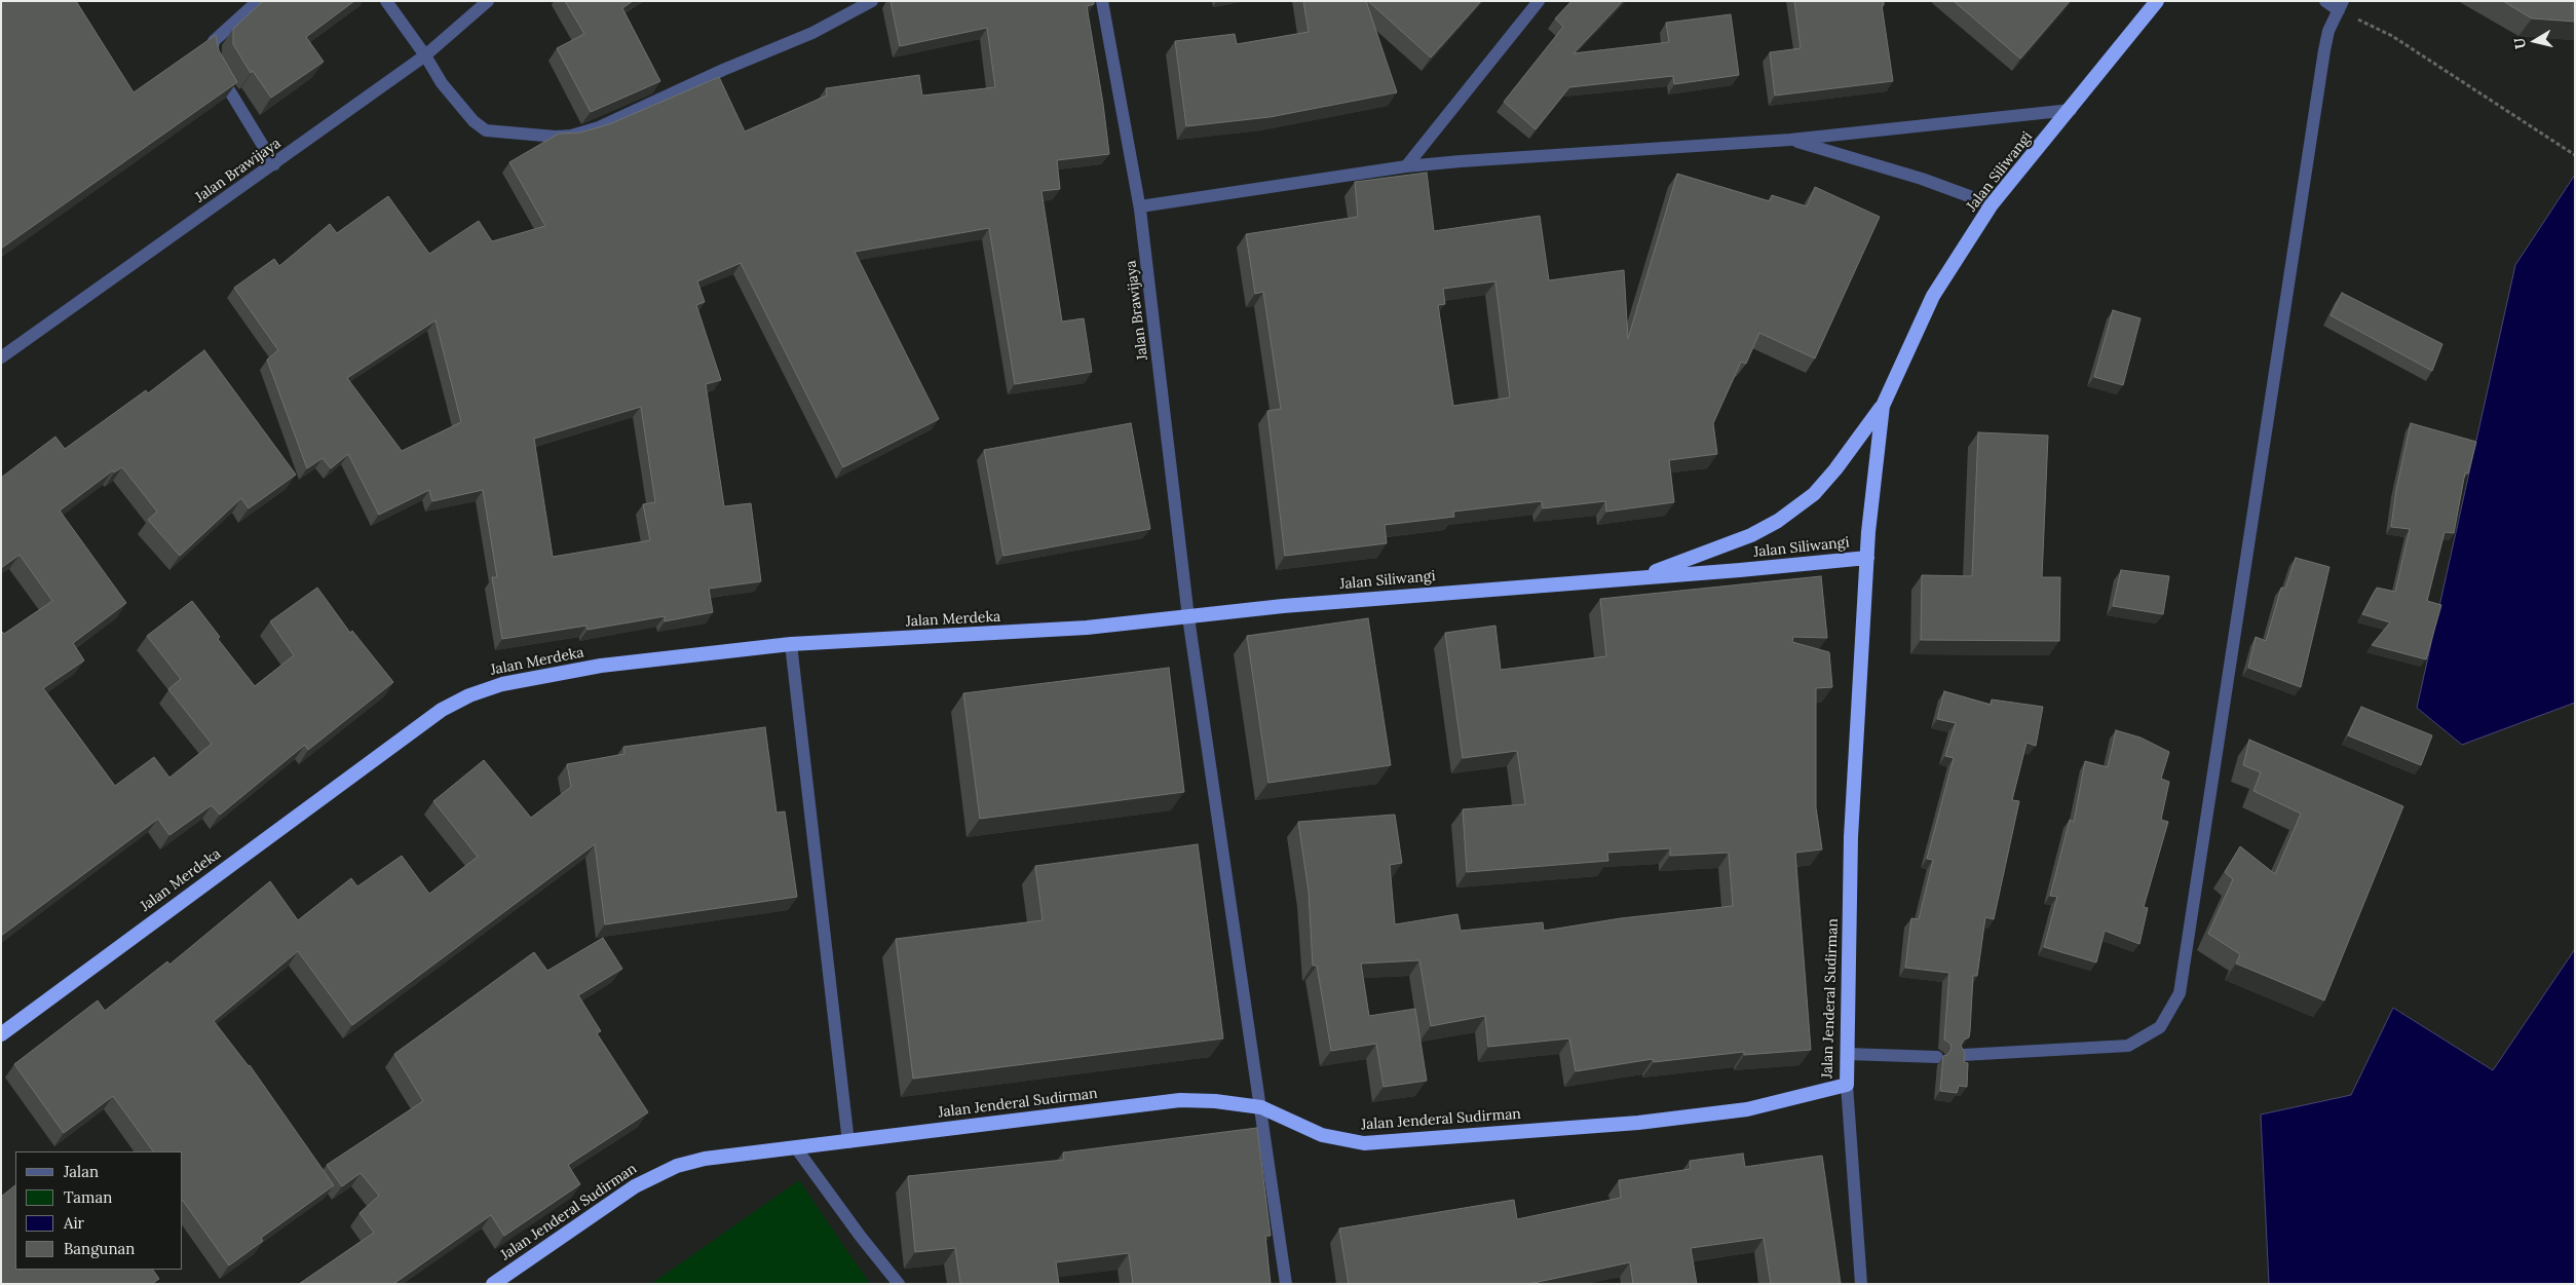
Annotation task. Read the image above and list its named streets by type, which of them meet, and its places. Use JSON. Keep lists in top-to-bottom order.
{
  "streets": {
    "highway": ["Jalan Siliwangi", "Jalan Merdeka", "Jalan Jenderal Sudirman"],
    "street": ["Jalan Brawijaya"]
  },
  "crossings": [
    ["Jalan Brawijaya", "Jalan Siliwangi"],
    ["Jalan Brawijaya", "Jalan Merdeka"],
    ["Jalan Brawijaya", "Jalan Jenderal Sudirman"],
    ["Jalan Siliwangi", "Jalan Merdeka"],
    ["Jalan Siliwangi", "Jalan Jenderal Sudirman"]
  ],
  "legend": [
    "Jalan",
    "Taman",
    "Air",
    "Bangunan"
  ],
  "north": "left"
}
